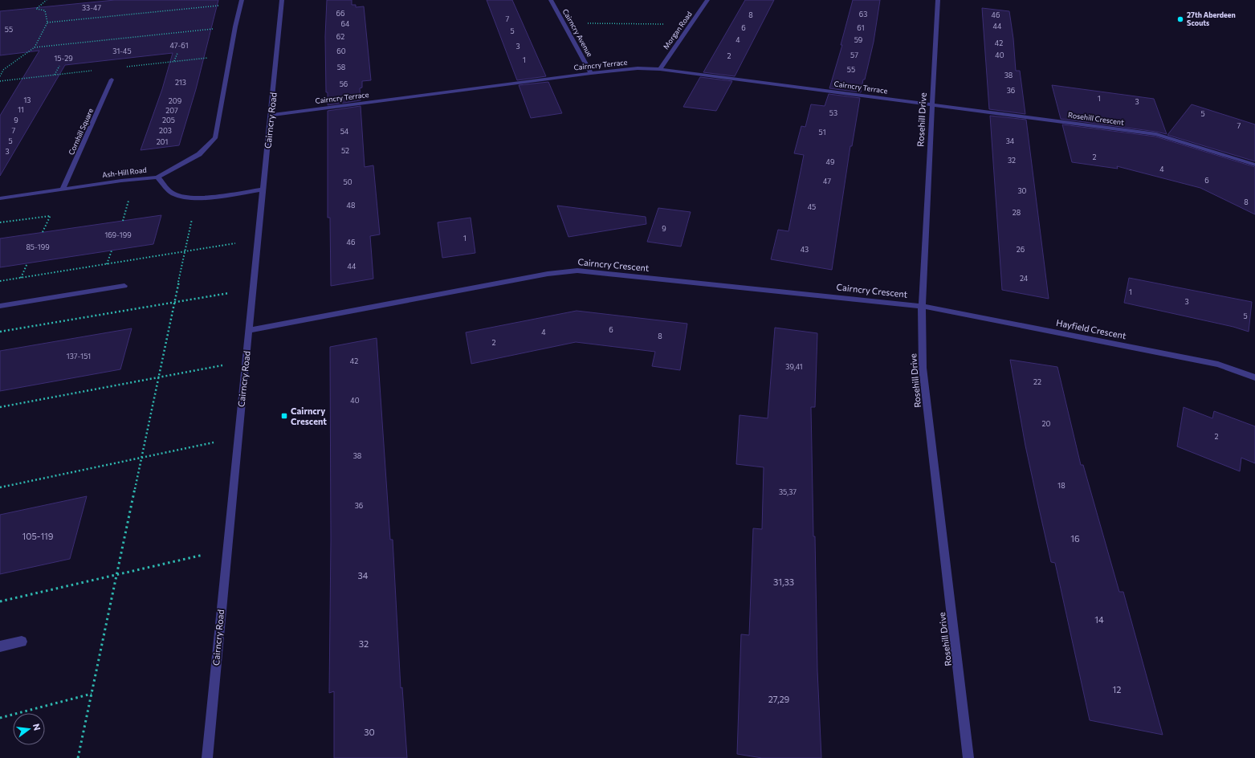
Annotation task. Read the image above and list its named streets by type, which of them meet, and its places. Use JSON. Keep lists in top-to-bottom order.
{
  "streets": {
    "street": [
      "Morgan Road",
      "Cairncry Avenue",
      "Cairncry Terrace",
      "Rosehill Crescent",
      "Rosehill Drive",
      "Cairncry Road",
      "Cornhill Square",
      "Ash-Hill Road",
      "Cairncry Crescent",
      "Hayfield Crescent"
    ]
  },
  "crossings": [
    ["Morgan Road", "Cairncry Terrace"],
    ["Cairncry Avenue", "Cairncry Terrace"],
    ["Cairncry Terrace", "Rosehill Crescent"],
    ["Cairncry Terrace", "Rosehill Drive"],
    ["Cairncry Terrace", "Cairncry Road"],
    ["Rosehill Crescent", "Rosehill Drive"],
    ["Rosehill Drive", "Cairncry Crescent"],
    ["Rosehill Drive", "Hayfield Crescent"],
    ["Cairncry Road", "Ash-Hill Road"],
    ["Cairncry Road", "Cairncry Crescent"],
    ["Cornhill Square", "Ash-Hill Road"],
    ["Cairncry Crescent", "Hayfield Crescent"]
  ],
  "places": {
    "other": ["27th Aberdeen Scouts"],
    "transit": ["Cairncry Crescent"]
  },
  "house_numbers": [
    "33-47",
    "66",
    "63",
    "8",
    "46",
    "7",
    "64",
    "44",
    "6",
    "61",
    "55",
    "5",
    "62",
    "4",
    "59",
    "42",
    "47-61",
    "3",
    "31-45",
    "60",
    "57",
    "40",
    "2",
    "15-29",
    "1",
    "58",
    "55",
    "38",
    "213",
    "56",
    "36",
    "1",
    "13",
    "209",
    "3",
    "11",
    "207",
    "53",
    "5",
    "9",
    "205",
    "7",
    "7",
    "203",
    "54",
    "51",
    "5",
    "34",
    "201",
    "52",
    "3",
    "2",
    "32",
    "49",
    "4",
    "6",
    "47",
    "50",
    "30",
    "8",
    "48",
    "45",
    "28",
    "9",
    "169-199",
    "1",
    "46",
    "85-199",
    "43",
    "26",
    "44",
    "24",
    "1",
    "3",
    "5",
    "6",
    "4",
    "8",
    "2",
    "137-151",
    "42",
    "39,41",
    "22",
    "40",
    "20",
    "2",
    "38",
    "18",
    "35,37",
    "36",
    "105-119",
    "16",
    "34",
    "31,33",
    "14",
    "32",
    "12",
    "27,29",
    "30"
  ],
  "north": "right"
}
